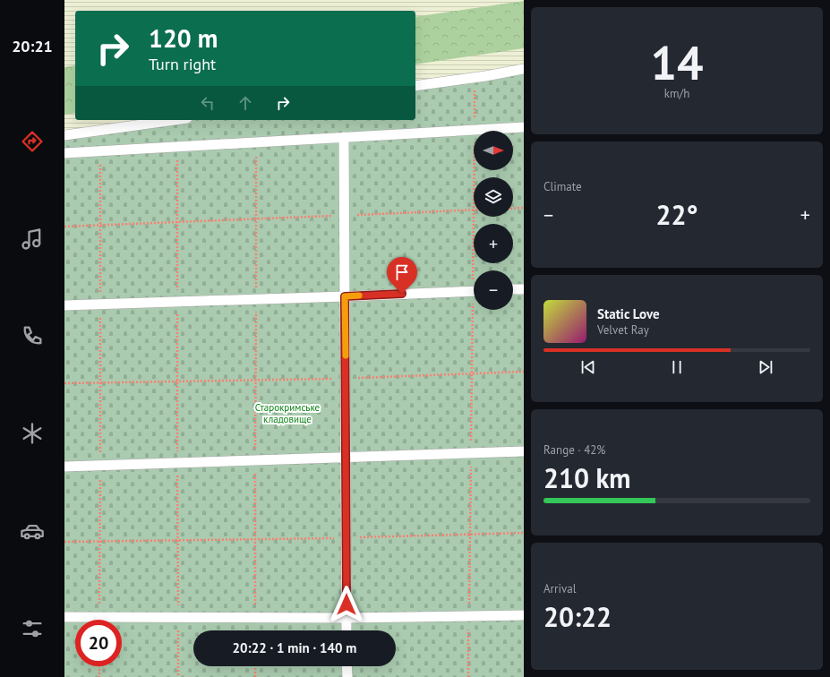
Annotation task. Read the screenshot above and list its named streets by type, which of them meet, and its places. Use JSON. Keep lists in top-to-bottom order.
{
  "parks": ["Старокримське кладовище"],
  "north": "right",
  "page": {
    "tabs": "20:21",
    "tile": [
      ["14", "km/h"],
      "Climate",
      ["Range · 42%", "210 km"],
      ["Arrival", "20:22"]
    ],
    "turn": ["120 m", "Turn right"],
    "map_buttons": ["+", "−"],
    "heat": ["−", "22°", "+"],
    "song": ["Static Love", "Velvet Ray"],
    "limit": "20",
    "trip": "20:22 · 1 min · 140 m"
  }
}
